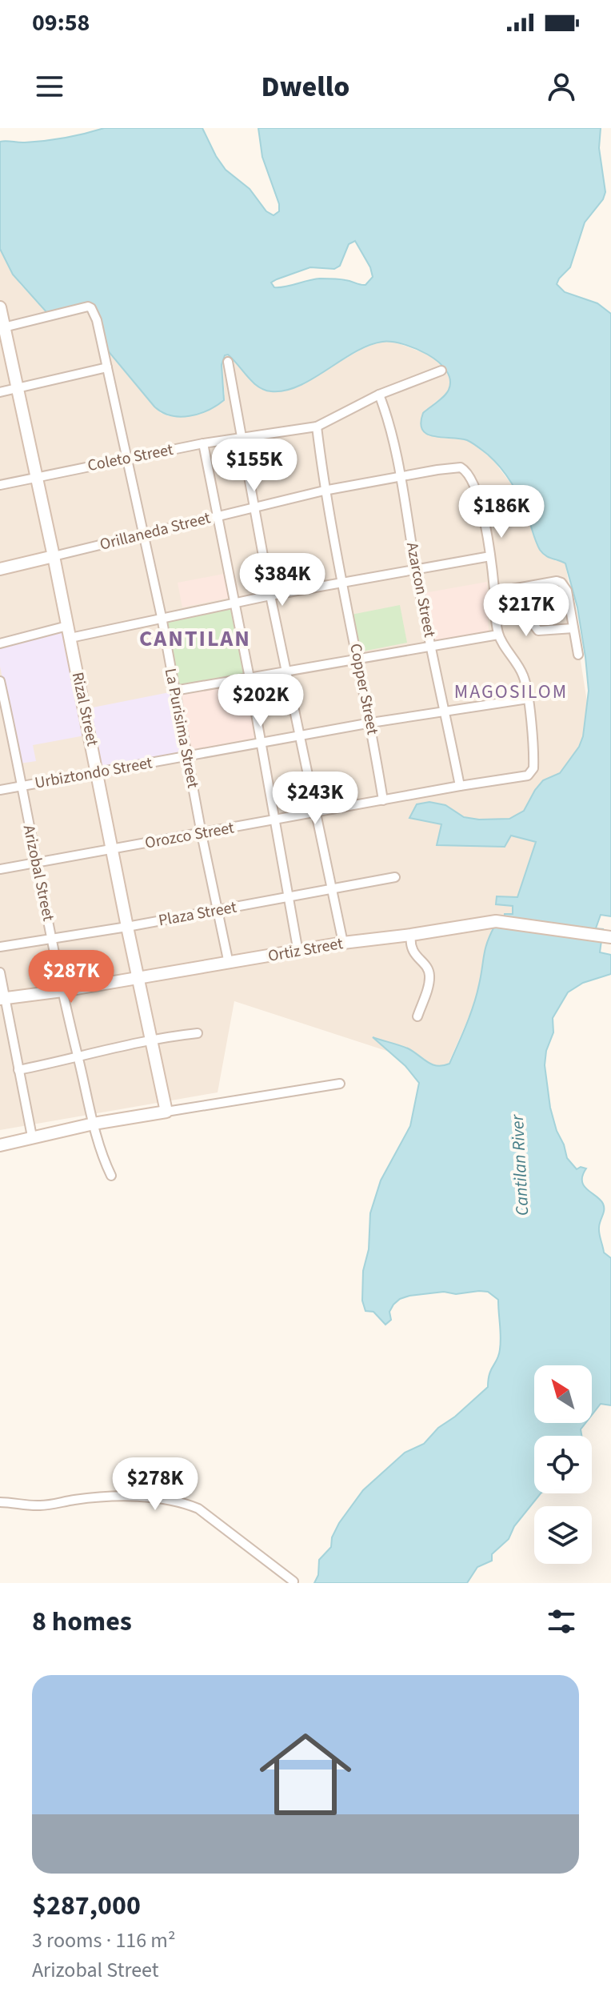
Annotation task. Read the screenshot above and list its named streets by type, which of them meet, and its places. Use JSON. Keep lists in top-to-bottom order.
{
  "streets": {
    "street": [
      "Coleto Street",
      "Orillaneda Street",
      "Azarcon Street",
      "Copper Street",
      "Rizal Street",
      "La Purisima Street",
      "Urbiztondo Street",
      "Orozco Street",
      "Arizobal Street",
      "Plaza Street",
      "Ortiz Street"
    ]
  },
  "crossings": [
    ["Coleto Street", "Azarcon Street"],
    ["Coleto Street", "Copper Street"],
    ["Coleto Street", "Rizal Street"],
    ["Coleto Street", "La Purisima Street"],
    ["Orillaneda Street", "Azarcon Street"],
    ["Orillaneda Street", "Copper Street"],
    ["Orillaneda Street", "Rizal Street"],
    ["Orillaneda Street", "La Purisima Street"],
    ["Azarcon Street", "Urbiztondo Street"],
    ["Azarcon Street", "Orozco Street"],
    ["Copper Street", "Urbiztondo Street"],
    ["Copper Street", "Orozco Street"],
    ["Rizal Street", "La Purisima Street"],
    ["Rizal Street", "Urbiztondo Street"],
    ["Rizal Street", "Orozco Street"],
    ["Rizal Street", "Plaza Street"],
    ["Rizal Street", "Ortiz Street"],
    ["La Purisima Street", "Urbiztondo Street"],
    ["La Purisima Street", "Orozco Street"],
    ["La Purisima Street", "Plaza Street"],
    ["La Purisima Street", "Ortiz Street"],
    ["Urbiztondo Street", "Orozco Street"],
    ["Urbiztondo Street", "Arizobal Street"],
    ["Orozco Street", "Arizobal Street"],
    ["Arizobal Street", "Plaza Street"],
    ["Arizobal Street", "Ortiz Street"]
  ],
  "districts": ["CANTILAN", "MAGOSILOM"],
  "water": ["Cantilan River"],
  "north": "top left",
  "page": {
    "status": "09:58",
    "header": "Dwello",
    "price": [
      "$155K",
      "$186K",
      "$384K",
      "$217K",
      "$202K",
      "$243K",
      "$287K",
      "$278K"
    ],
    "heading": "8 homes",
    "list": [
      {
        "name": "$287,000",
        "note": "3 rooms · 116 m² · Arizobal Street"
      }
    ]
  }
}
